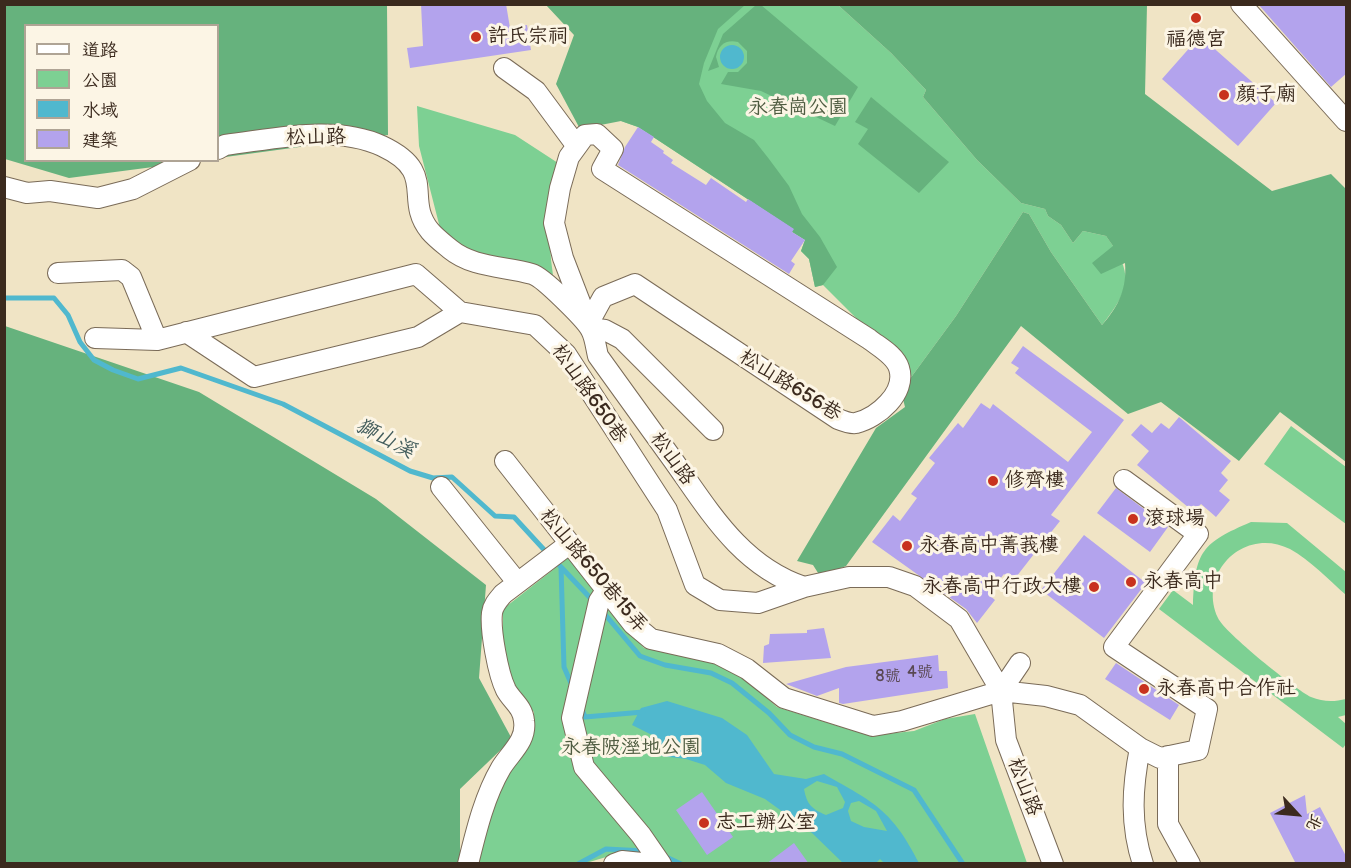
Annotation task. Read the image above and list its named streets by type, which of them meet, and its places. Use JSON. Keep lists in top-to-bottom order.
{
  "streets": {
    "street": [
      "松山路",
      "松山路656巷",
      "松山路650巷",
      "松山路650巷15弄"
    ]
  },
  "crossings": [
    ["松山路", "松山路650巷"],
    ["松山路", "松山路650巷15弄"]
  ],
  "water": ["獅山溪"],
  "parks": ["永春崗公園", "永春陂溼地公園"],
  "places": [
    "福德宮",
    "許氏宗祠",
    "顏子廟",
    "修齊樓",
    "滾球場",
    "永春高中菁莪樓",
    "永春高中",
    "永春高中行政大樓",
    "永春高中合作社",
    "志工辦公室"
  ],
  "house_numbers": ["4號", "8號"],
  "legend": [
    "道路",
    "公園",
    "水域",
    "建築"
  ],
  "north": "bottom right"
}
